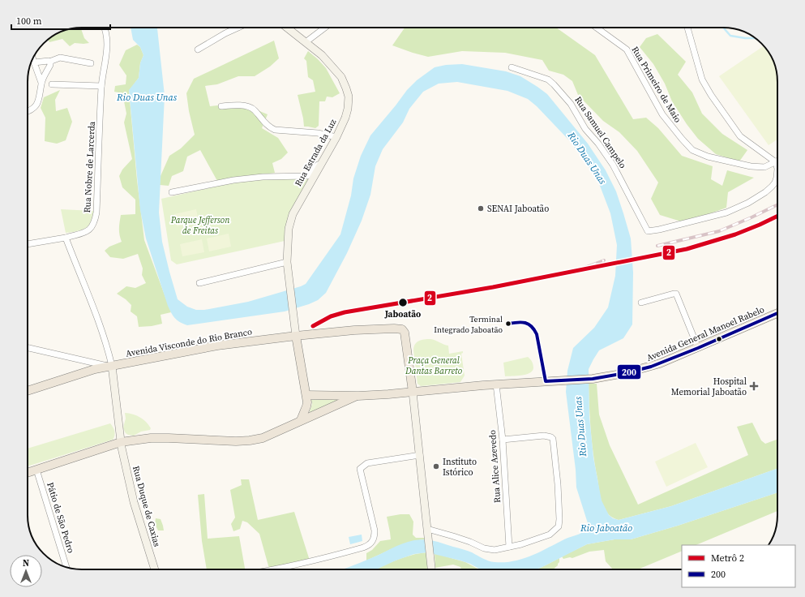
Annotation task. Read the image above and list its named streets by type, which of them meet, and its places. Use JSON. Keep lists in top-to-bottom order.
{
  "streets": {
    "main road": ["Avenida General Manoel Rabelo", "Avenida Visconde do Rio Branco"],
    "street": [
      "Rua Primeiro de Maio",
      "Rua Samuel Campelo",
      "Rua Estrada da Luz",
      "Rua Nobre de Larcerda",
      "Rua Alice Azevedo",
      "Rua Duque de Caxias",
      "Pátio de São Pedro"
    ]
  },
  "crossings": [
    ["Rua Primeiro de Maio", "Rua Samuel Campelo"],
    ["Rua Estrada da Luz", "Avenida Visconde do Rio Branco"],
    ["Avenida General Manoel Rabelo", "Avenida Visconde do Rio Branco"],
    ["Avenida General Manoel Rabelo", "Rua Alice Azevedo"]
  ],
  "water": ["Rio Duas Unas", "Rio Jaboatão"],
  "parks": ["Parque Jefferson de Freitas", "Praça General Dantas Barreto"],
  "places": {
    "other": [
      "SENAI Jaboatão",
      "Jaboatão",
      "Terminal Integrado Jaboatão",
      "Instituto Istórico"
    ],
    "health": ["Hospital Memorial Jaboatão"]
  },
  "lines": ["metro line 2", "transit line 200"],
  "legend": ["Metrô 2", "200"],
  "scale_bar": "100 m",
  "north": "top"
}
